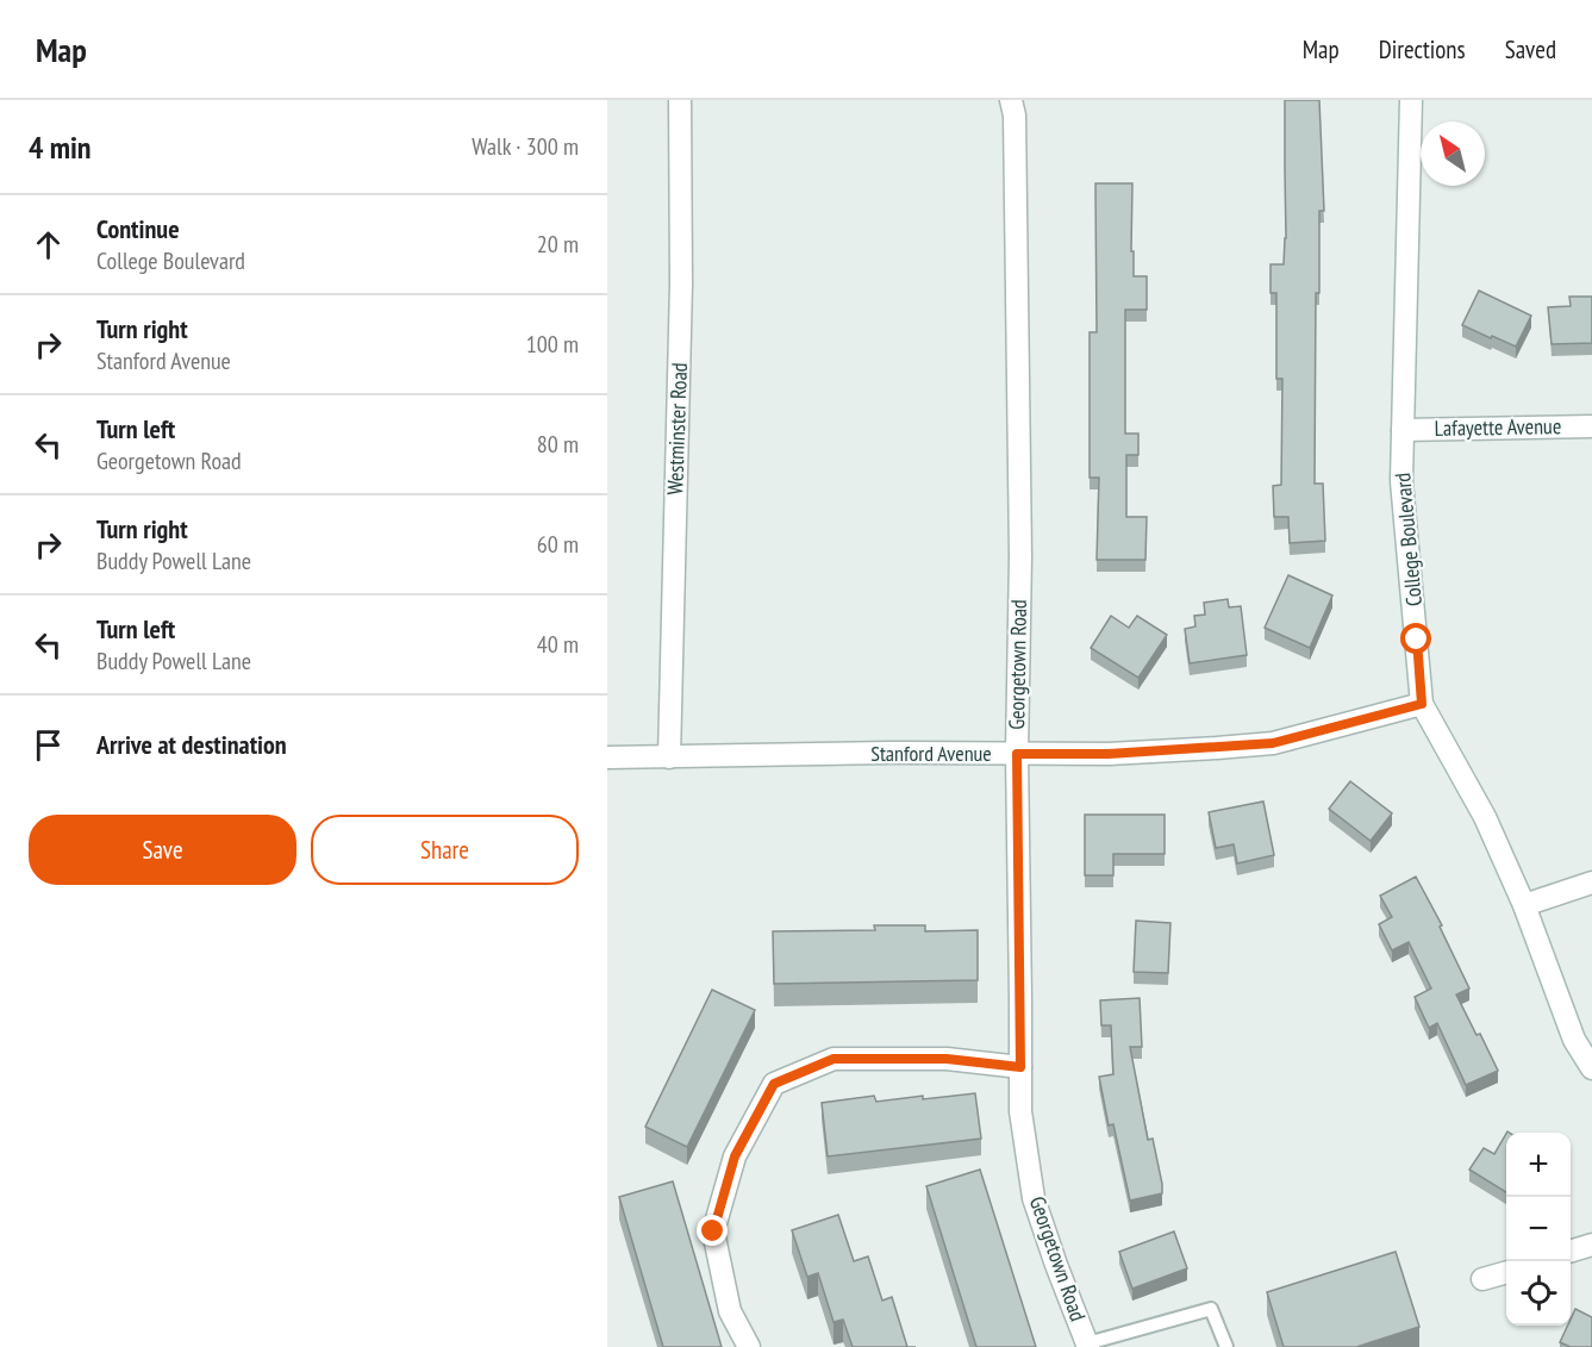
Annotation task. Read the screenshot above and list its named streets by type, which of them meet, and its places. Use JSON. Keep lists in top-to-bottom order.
{
  "streets": {
    "street": [
      "Lafayette Avenue",
      "Westminster Road",
      "College Boulevard",
      "Georgetown Road",
      "Stanford Avenue"
    ]
  },
  "crossings": [
    ["Lafayette Avenue", "College Boulevard"],
    ["Westminster Road", "Stanford Avenue"],
    ["College Boulevard", "Stanford Avenue"],
    ["Georgetown Road", "Stanford Avenue"]
  ],
  "north": "top left",
  "page": {
    "header": "Map",
    "nav": ["Map", "Directions", "Saved"],
    "heading": ["4 min", "Walk · 300 m"],
    "list": [
      ["Continue", "College Boulevard", "20 m"],
      ["Turn right", "Stanford Avenue", "100 m"],
      ["Turn left", "Georgetown Road", "80 m"],
      ["Turn right", "Buddy Powell Lane", "60 m"],
      ["Turn left", "Buddy Powell Lane", "40 m"],
      "Arrive at destination"
    ],
    "buttons": ["Save", "Share"],
    "map_buttons": ["+", "−"]
  }
}
